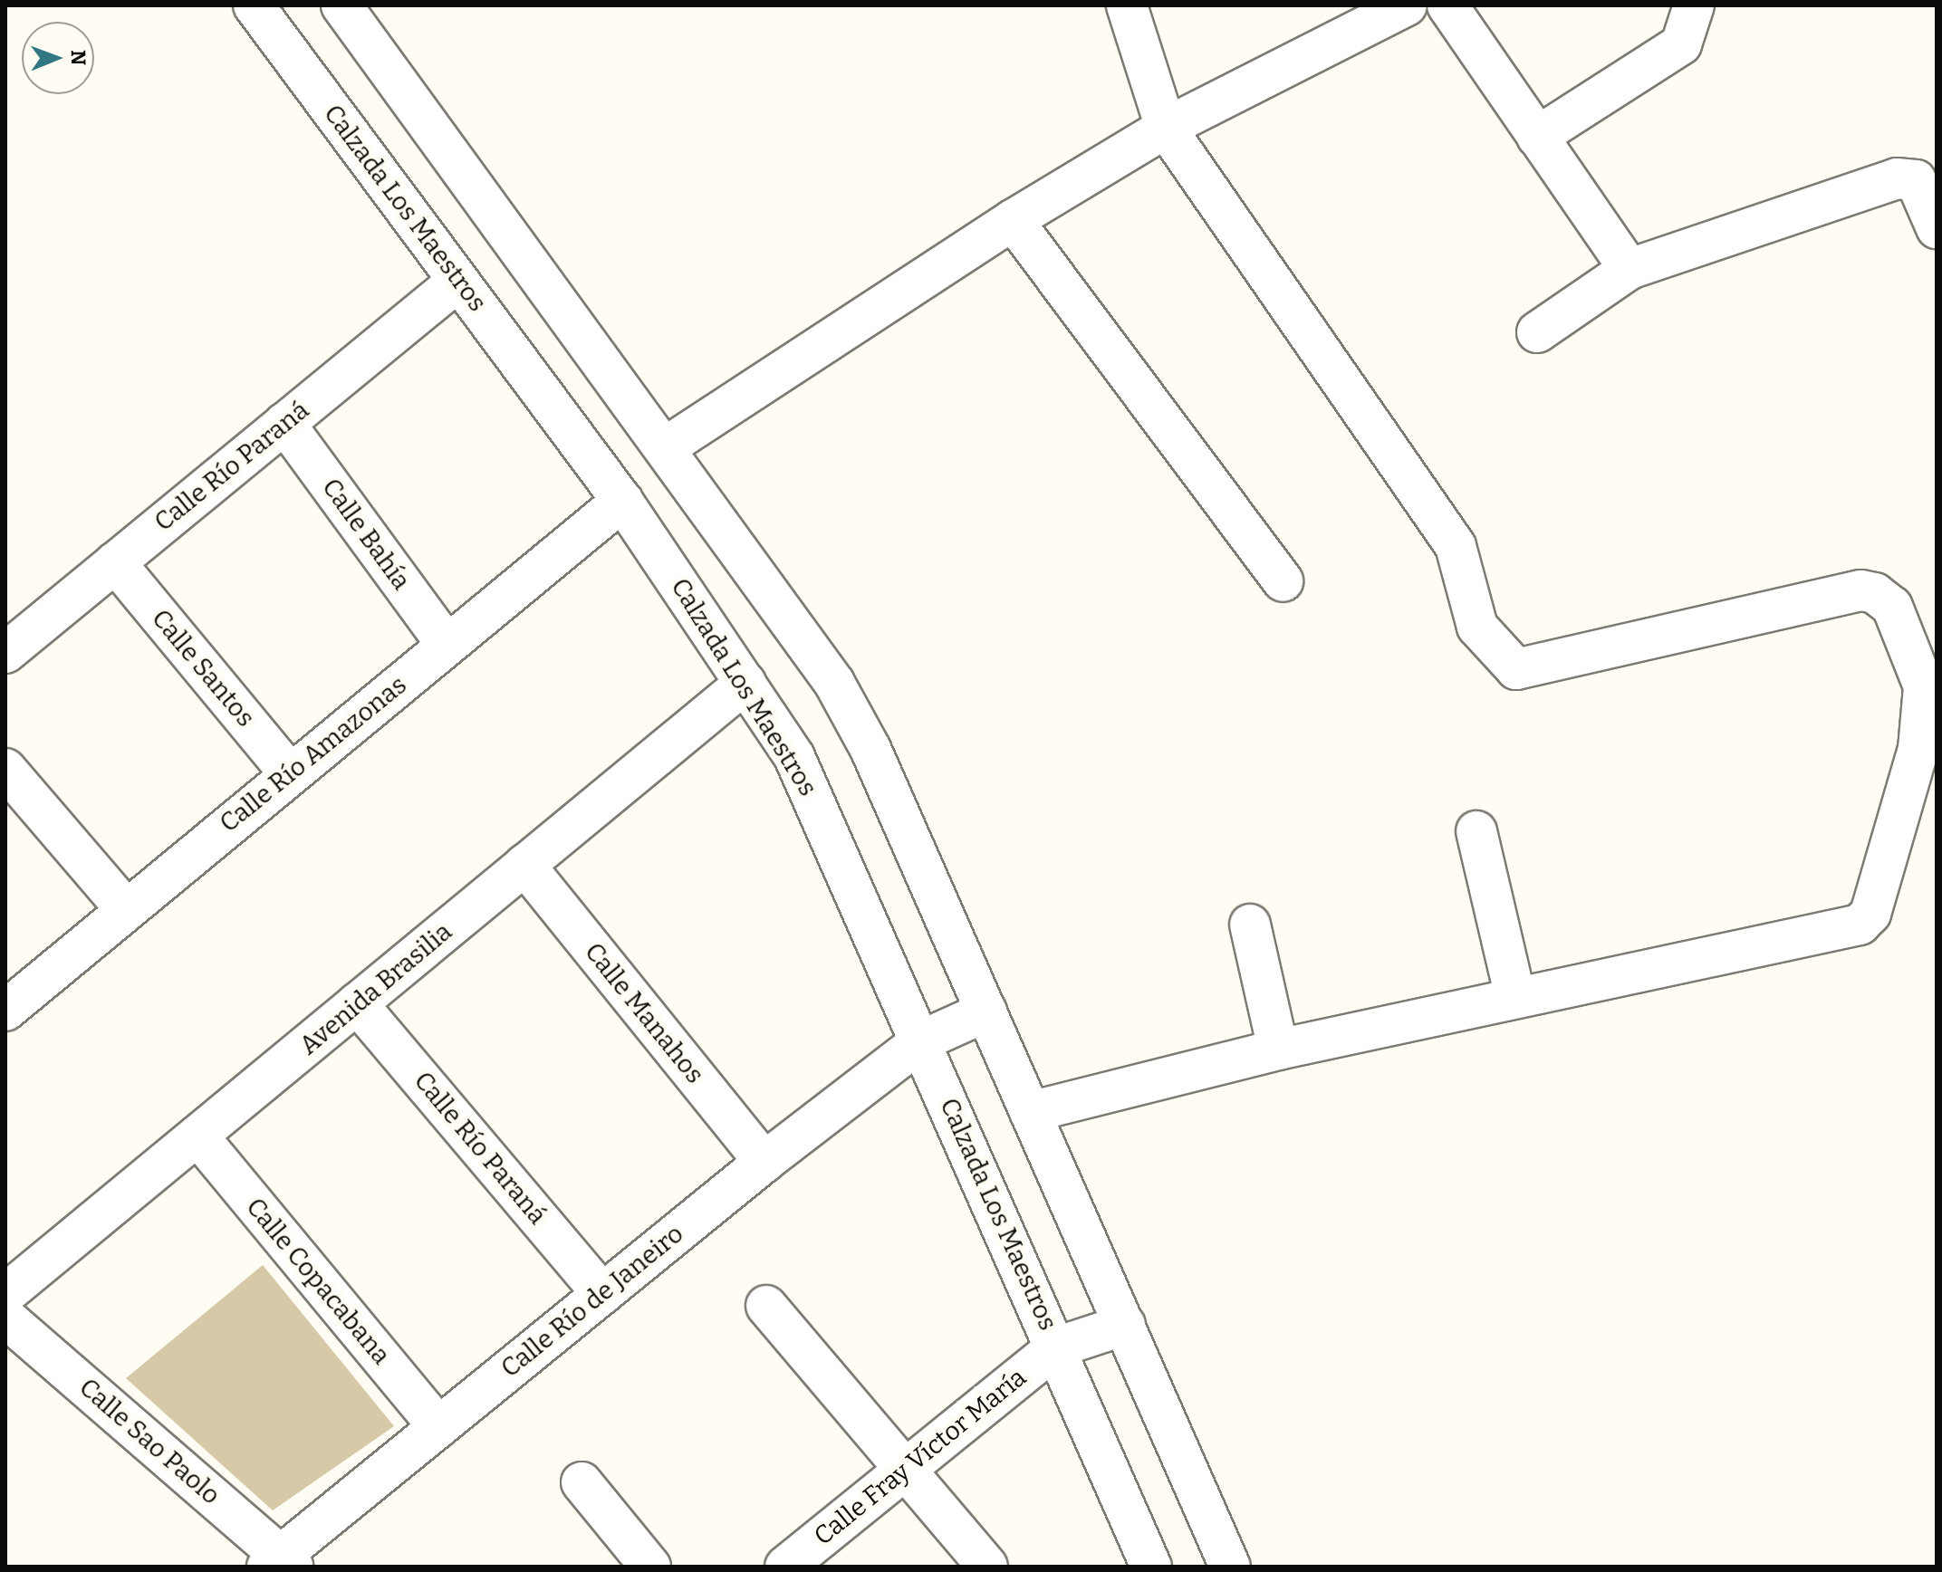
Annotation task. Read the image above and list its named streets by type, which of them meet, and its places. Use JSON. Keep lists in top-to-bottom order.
{
  "streets": {
    "street": [
      "Calzada Los Maestros",
      "Calle Río Paraná",
      "Calle Bahía",
      "Calle Santos",
      "Calle Río Amazonas",
      "Avenida Brasilia",
      "Calle Manahos",
      "Calle Copacabana",
      "Calle Río de Janeiro",
      "Calle Sao Paolo",
      "Calle Fray Víctor María"
    ]
  },
  "crossings": [
    ["Calzada Los Maestros", "Calle Río Paraná"],
    ["Calzada Los Maestros", "Calle Río Amazonas"],
    ["Calzada Los Maestros", "Avenida Brasilia"],
    ["Calzada Los Maestros", "Calle Río de Janeiro"],
    ["Calzada Los Maestros", "Calle Fray Víctor María"],
    ["Calle Río Paraná", "Calle Bahía"],
    ["Calle Río Paraná", "Calle Santos"],
    ["Calle Río Paraná", "Avenida Brasilia"],
    ["Calle Río Paraná", "Calle Río de Janeiro"],
    ["Calle Bahía", "Calle Río Amazonas"],
    ["Calle Santos", "Calle Río Amazonas"],
    ["Avenida Brasilia", "Calle Manahos"],
    ["Avenida Brasilia", "Calle Copacabana"],
    ["Calle Manahos", "Calle Río de Janeiro"],
    ["Calle Copacabana", "Calle Río de Janeiro"],
    ["Calle Río de Janeiro", "Calle Sao Paolo"]
  ],
  "north": "right"
}
